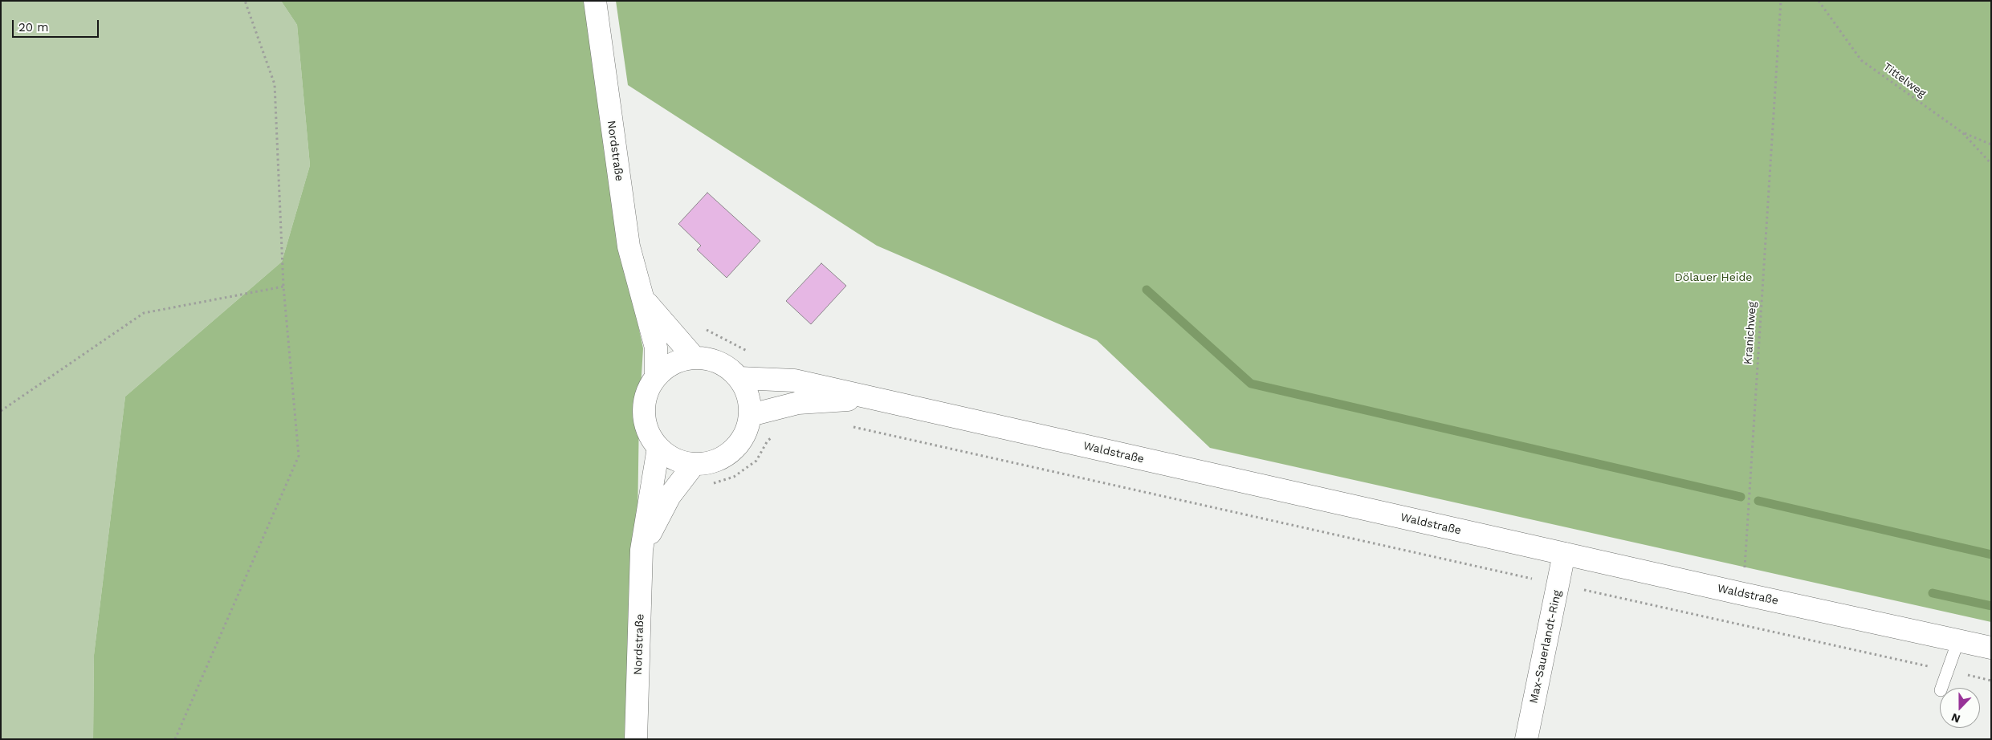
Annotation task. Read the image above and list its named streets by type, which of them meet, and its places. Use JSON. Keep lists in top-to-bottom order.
{
  "streets": {
    "main road": ["Nordstraße", "Waldstraße", "Max-Sauerlandt-Ring"],
    "path": ["Tittelweg", "Kranichweg"]
  },
  "crossings": [
    ["Nordstraße", "Waldstraße"],
    ["Kranichweg", "Waldstraße"],
    ["Waldstraße", "Max-Sauerlandt-Ring"]
  ],
  "parks": ["Dölauer Heide"],
  "scale_bar": "20 m",
  "north": "bottom"
}
